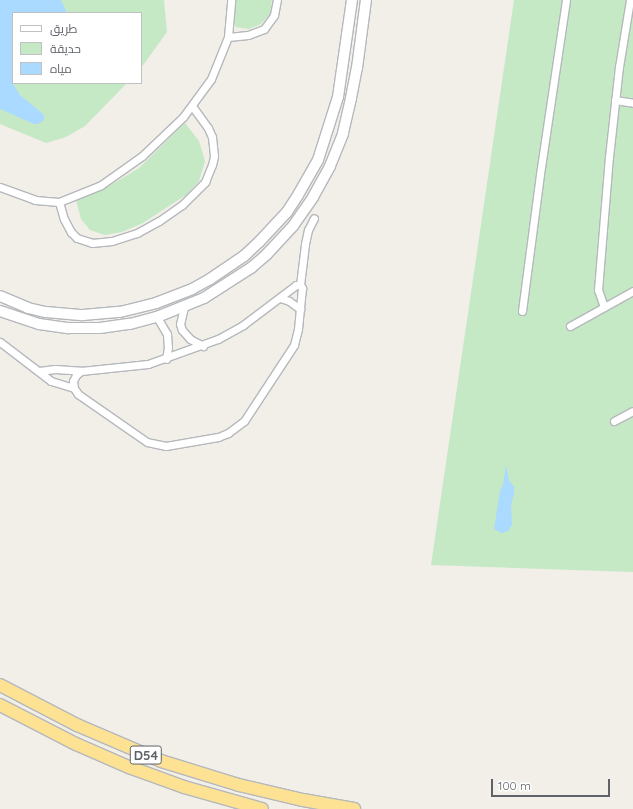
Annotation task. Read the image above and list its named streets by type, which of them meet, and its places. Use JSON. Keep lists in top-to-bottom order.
{
  "streets": {
    "highway": ["D54"]
  },
  "legend": ["طريق", "حديقة", "مياه"],
  "scale_bar": "100 m"
}
